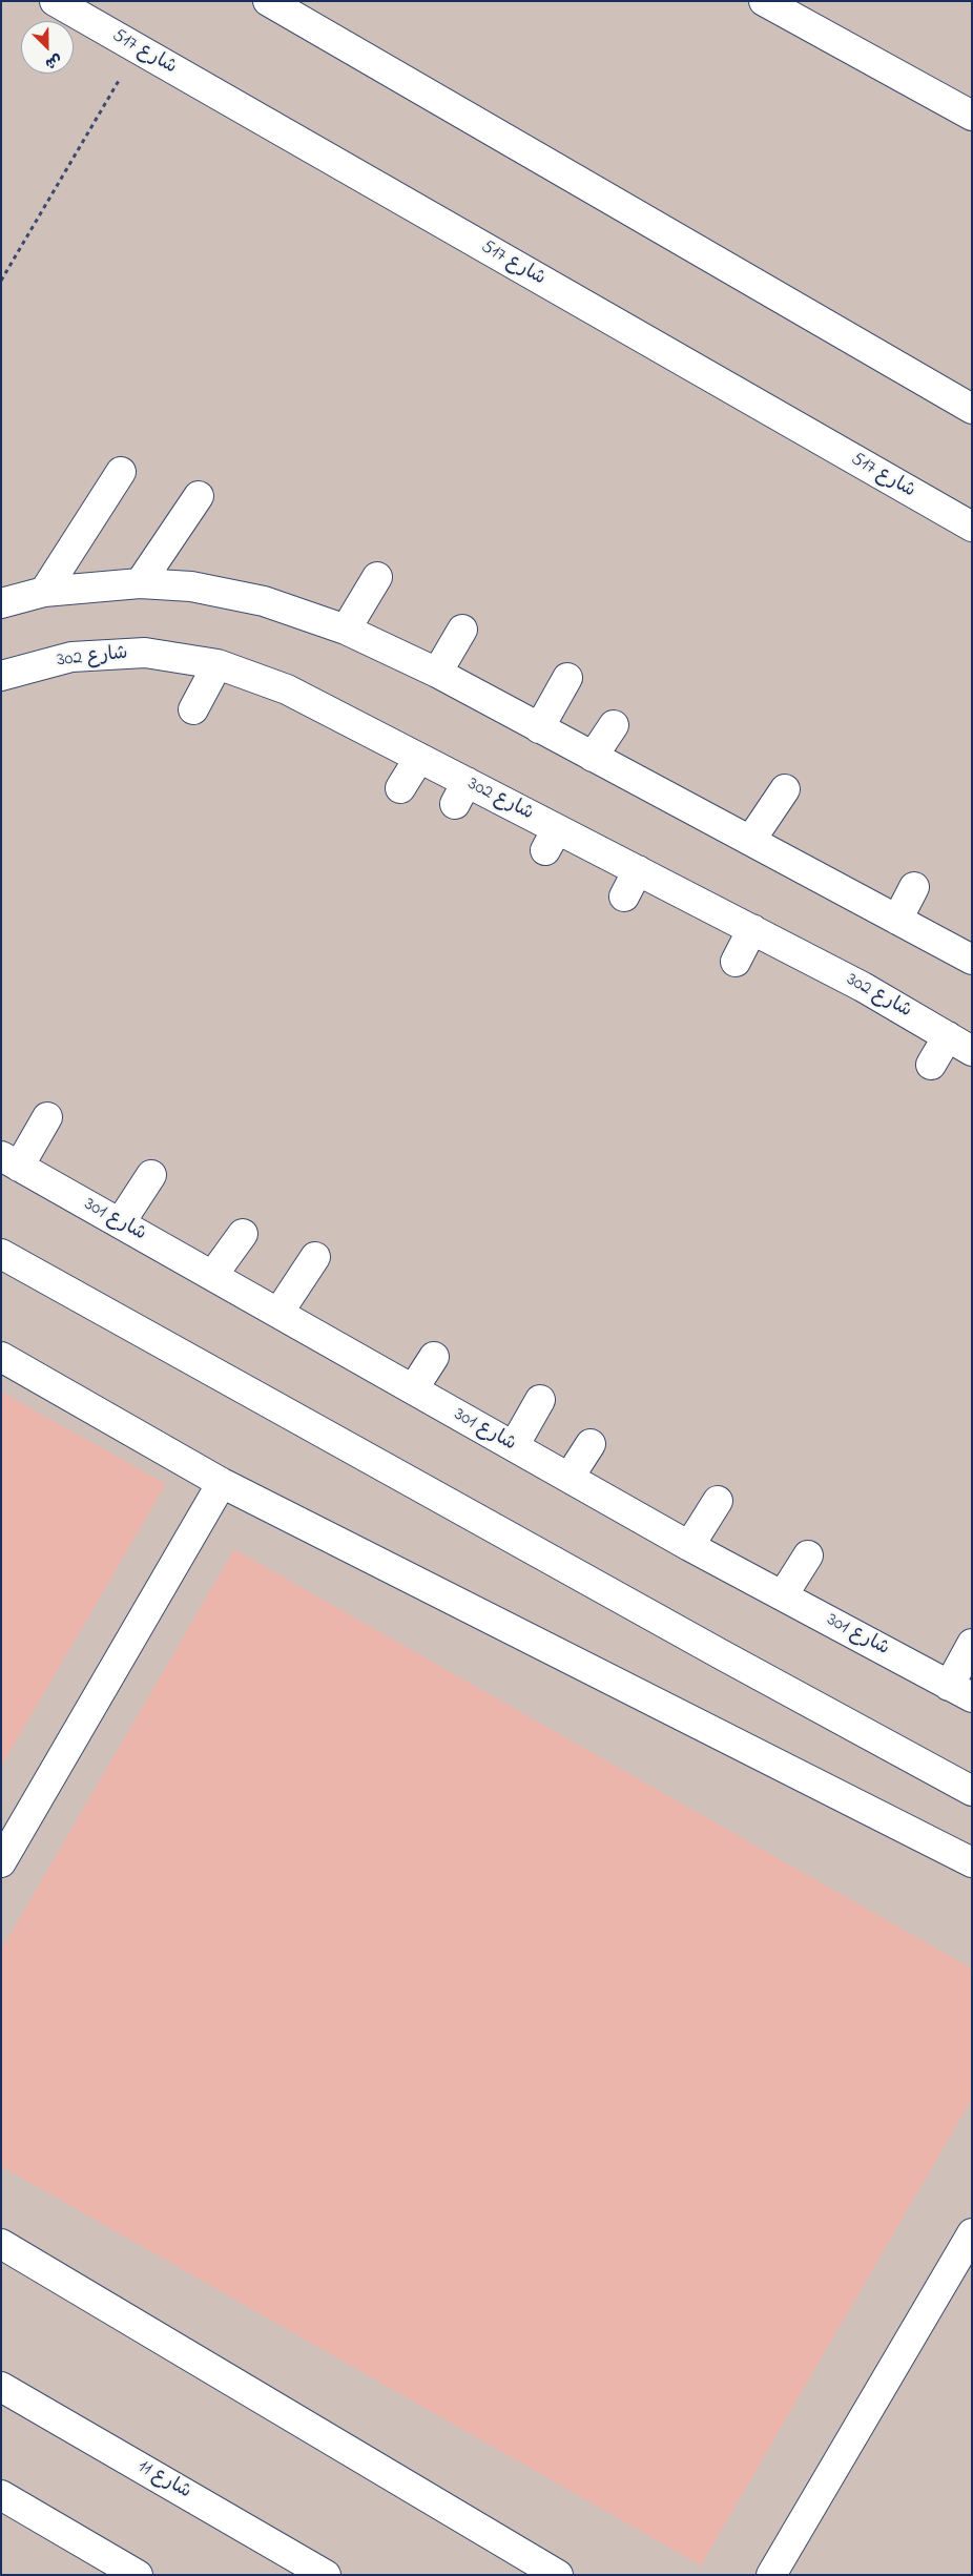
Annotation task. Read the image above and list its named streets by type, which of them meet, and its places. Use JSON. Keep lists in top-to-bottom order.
{
  "streets": {
    "street": [
      "شارع 517",
      "شارع 302",
      "شارع 301",
      "شارع 11"
    ]
  },
  "north": "bottom right"
}
